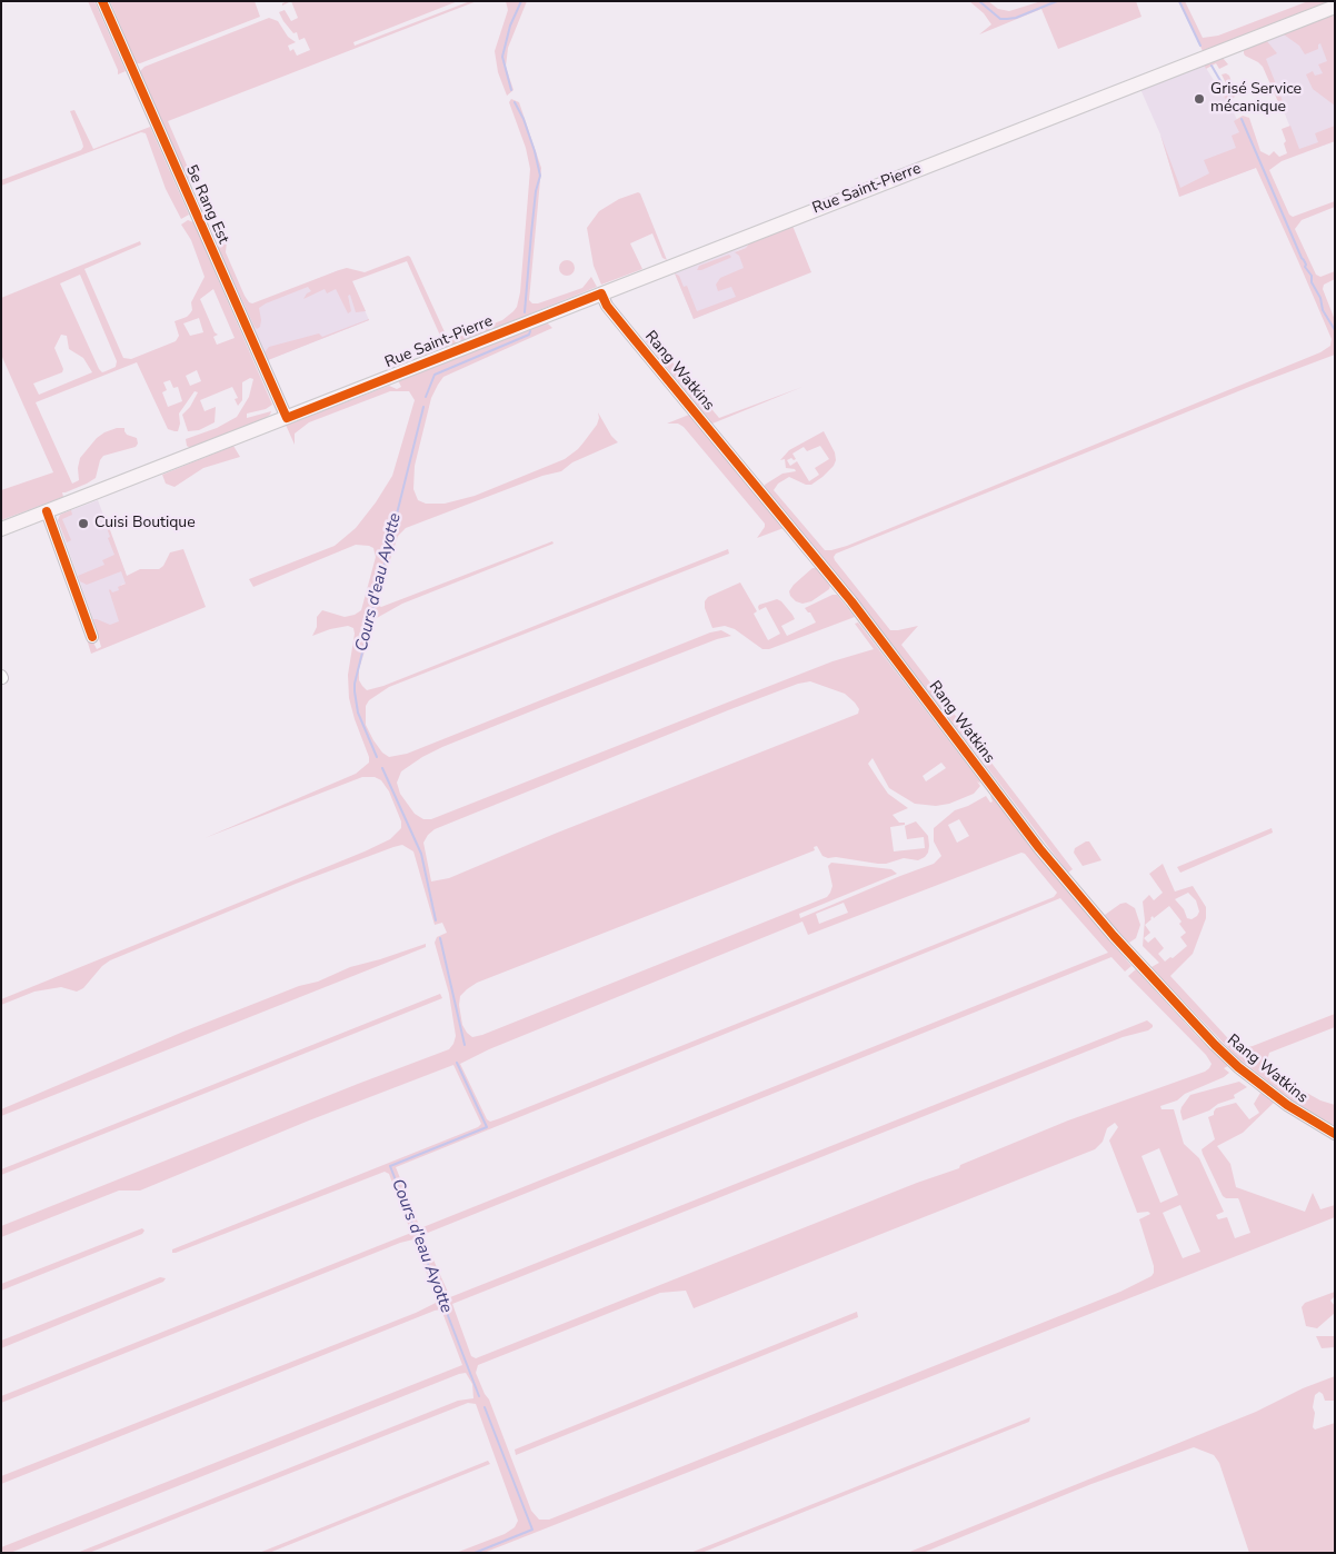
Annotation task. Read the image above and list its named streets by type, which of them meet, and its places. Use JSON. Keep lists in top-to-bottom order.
{
  "streets": {
    "main road": ["Rue Saint-Pierre"],
    "street": ["5e Rang Est", "Rang Watkins"]
  },
  "crossings": [
    ["Rue Saint-Pierre", "5e Rang Est"],
    ["Rue Saint-Pierre", "Rang Watkins"]
  ],
  "water": ["Cours d'eau Ayotte"],
  "places": ["Grisé Service mécanique", "Cuisi Boutique"]
}
